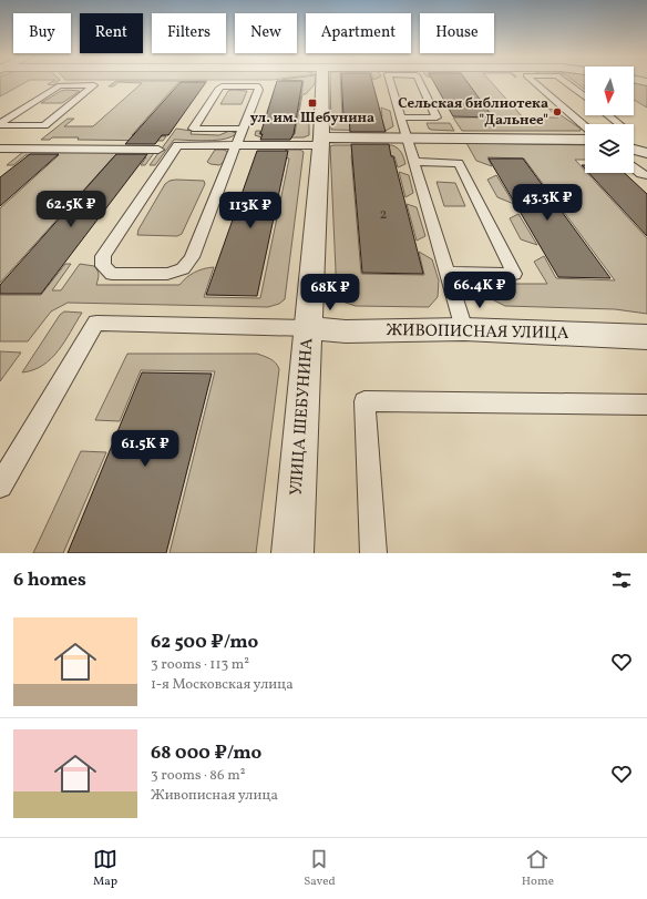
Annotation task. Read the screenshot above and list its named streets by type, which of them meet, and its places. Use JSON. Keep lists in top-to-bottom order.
{
  "streets": {
    "street": ["ЖИВОПИСНАЯ УЛИЦА", "УЛИЦА ШЕБУНИНА"]
  },
  "crossings": [
    ["ЖИВОПИСНАЯ УЛИЦА", "УЛИЦА ШЕБУНИНА"]
  ],
  "places": {
    "transit": ["ул. им. Шебунина"],
    "other": ["Сельская библиотека \"Дальнее\""]
  },
  "house_numbers": ["2"],
  "north": "bottom",
  "page": {
    "chip": [
      "Buy",
      "Rent",
      "Filters",
      "New",
      "Apartment",
      "House"
    ],
    "price": [
      "43.3K ₽",
      "62.5K ₽",
      "113K ₽",
      "66.4K ₽",
      "68K ₽",
      "61.5K ₽"
    ],
    "heading": "6 homes",
    "list": [
      {
        "name": "62 500 ₽/mo",
        "note": "3 rooms · 113 m² · 1-я Московская улица"
      },
      {
        "name": "68 000 ₽/mo",
        "note": "3 rooms · 86 m² · Живописная улица"
      }
    ],
    "tabs": ["Map", "Saved", "Home"]
  }
}
